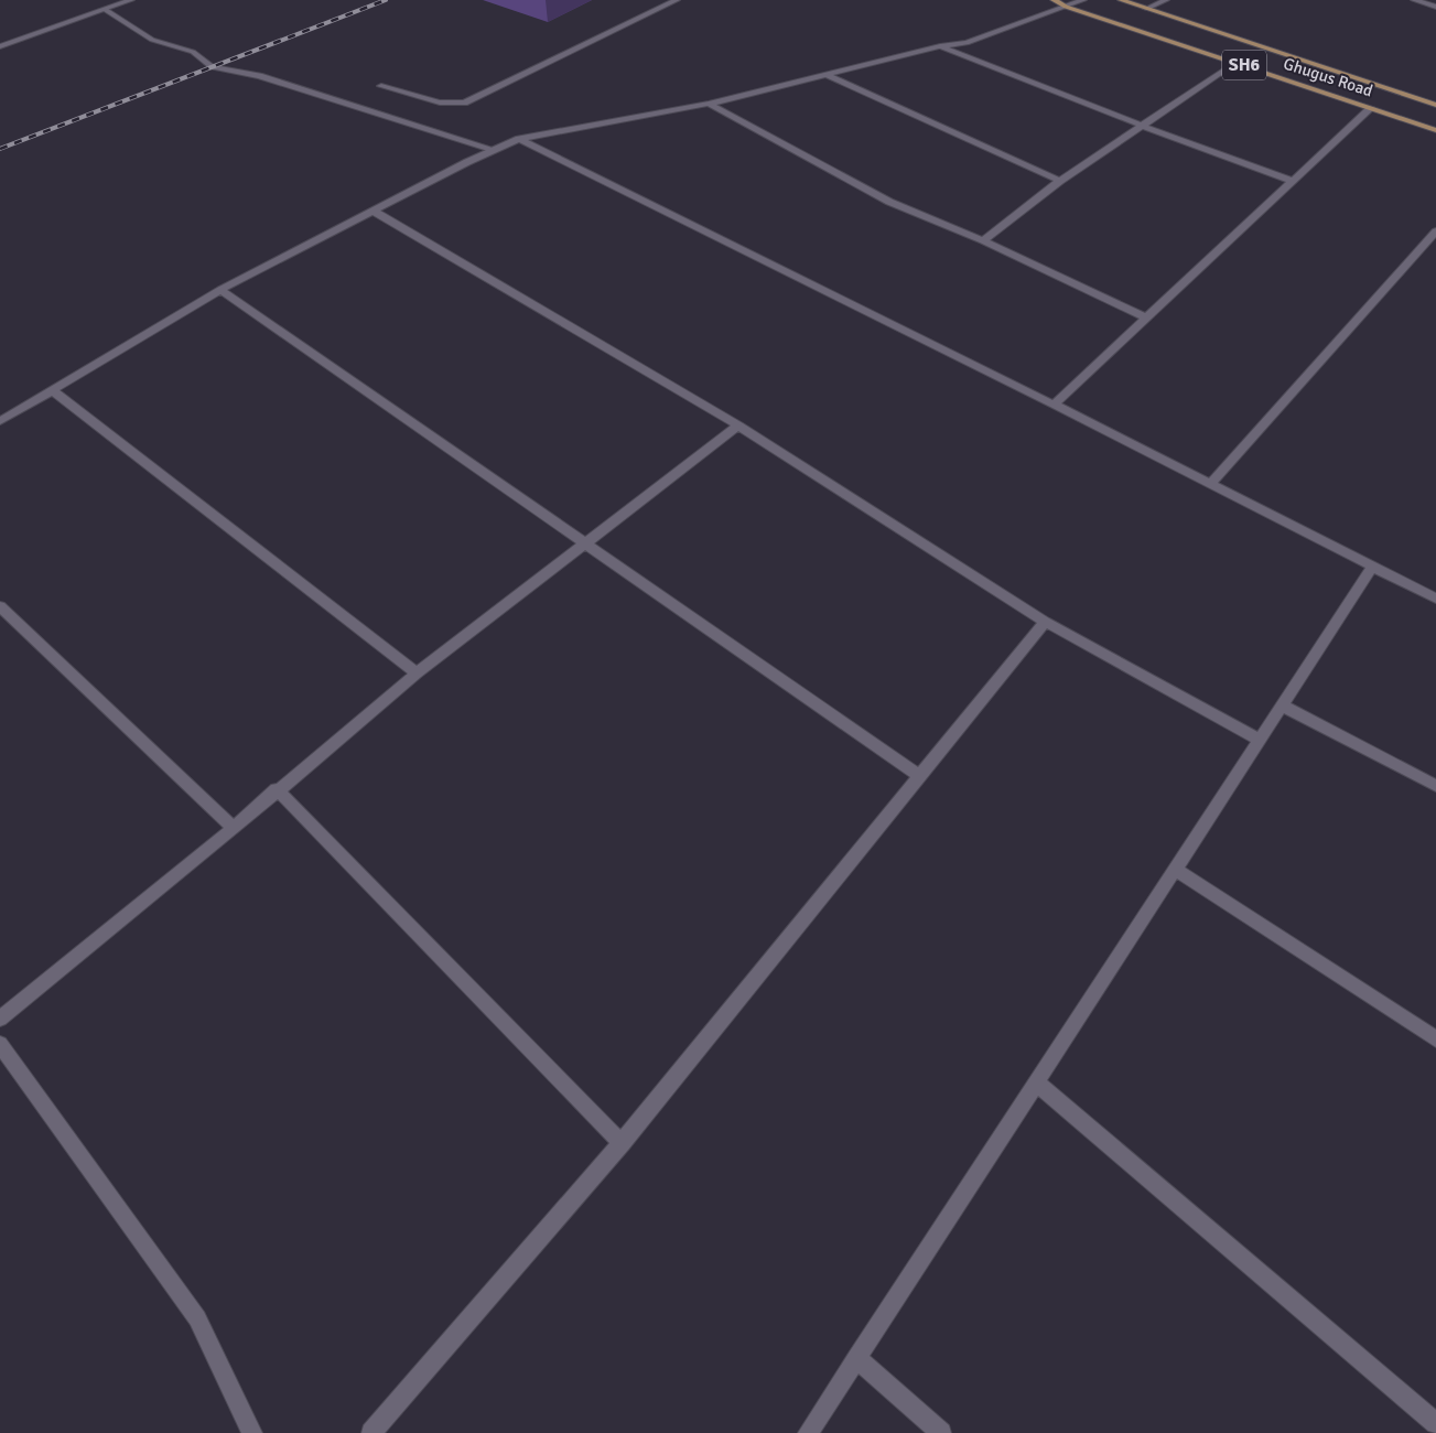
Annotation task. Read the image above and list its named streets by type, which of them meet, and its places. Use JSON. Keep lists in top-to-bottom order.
{
  "streets": {
    "main road": ["SH6", "Ghugus Road"]
  }
}
